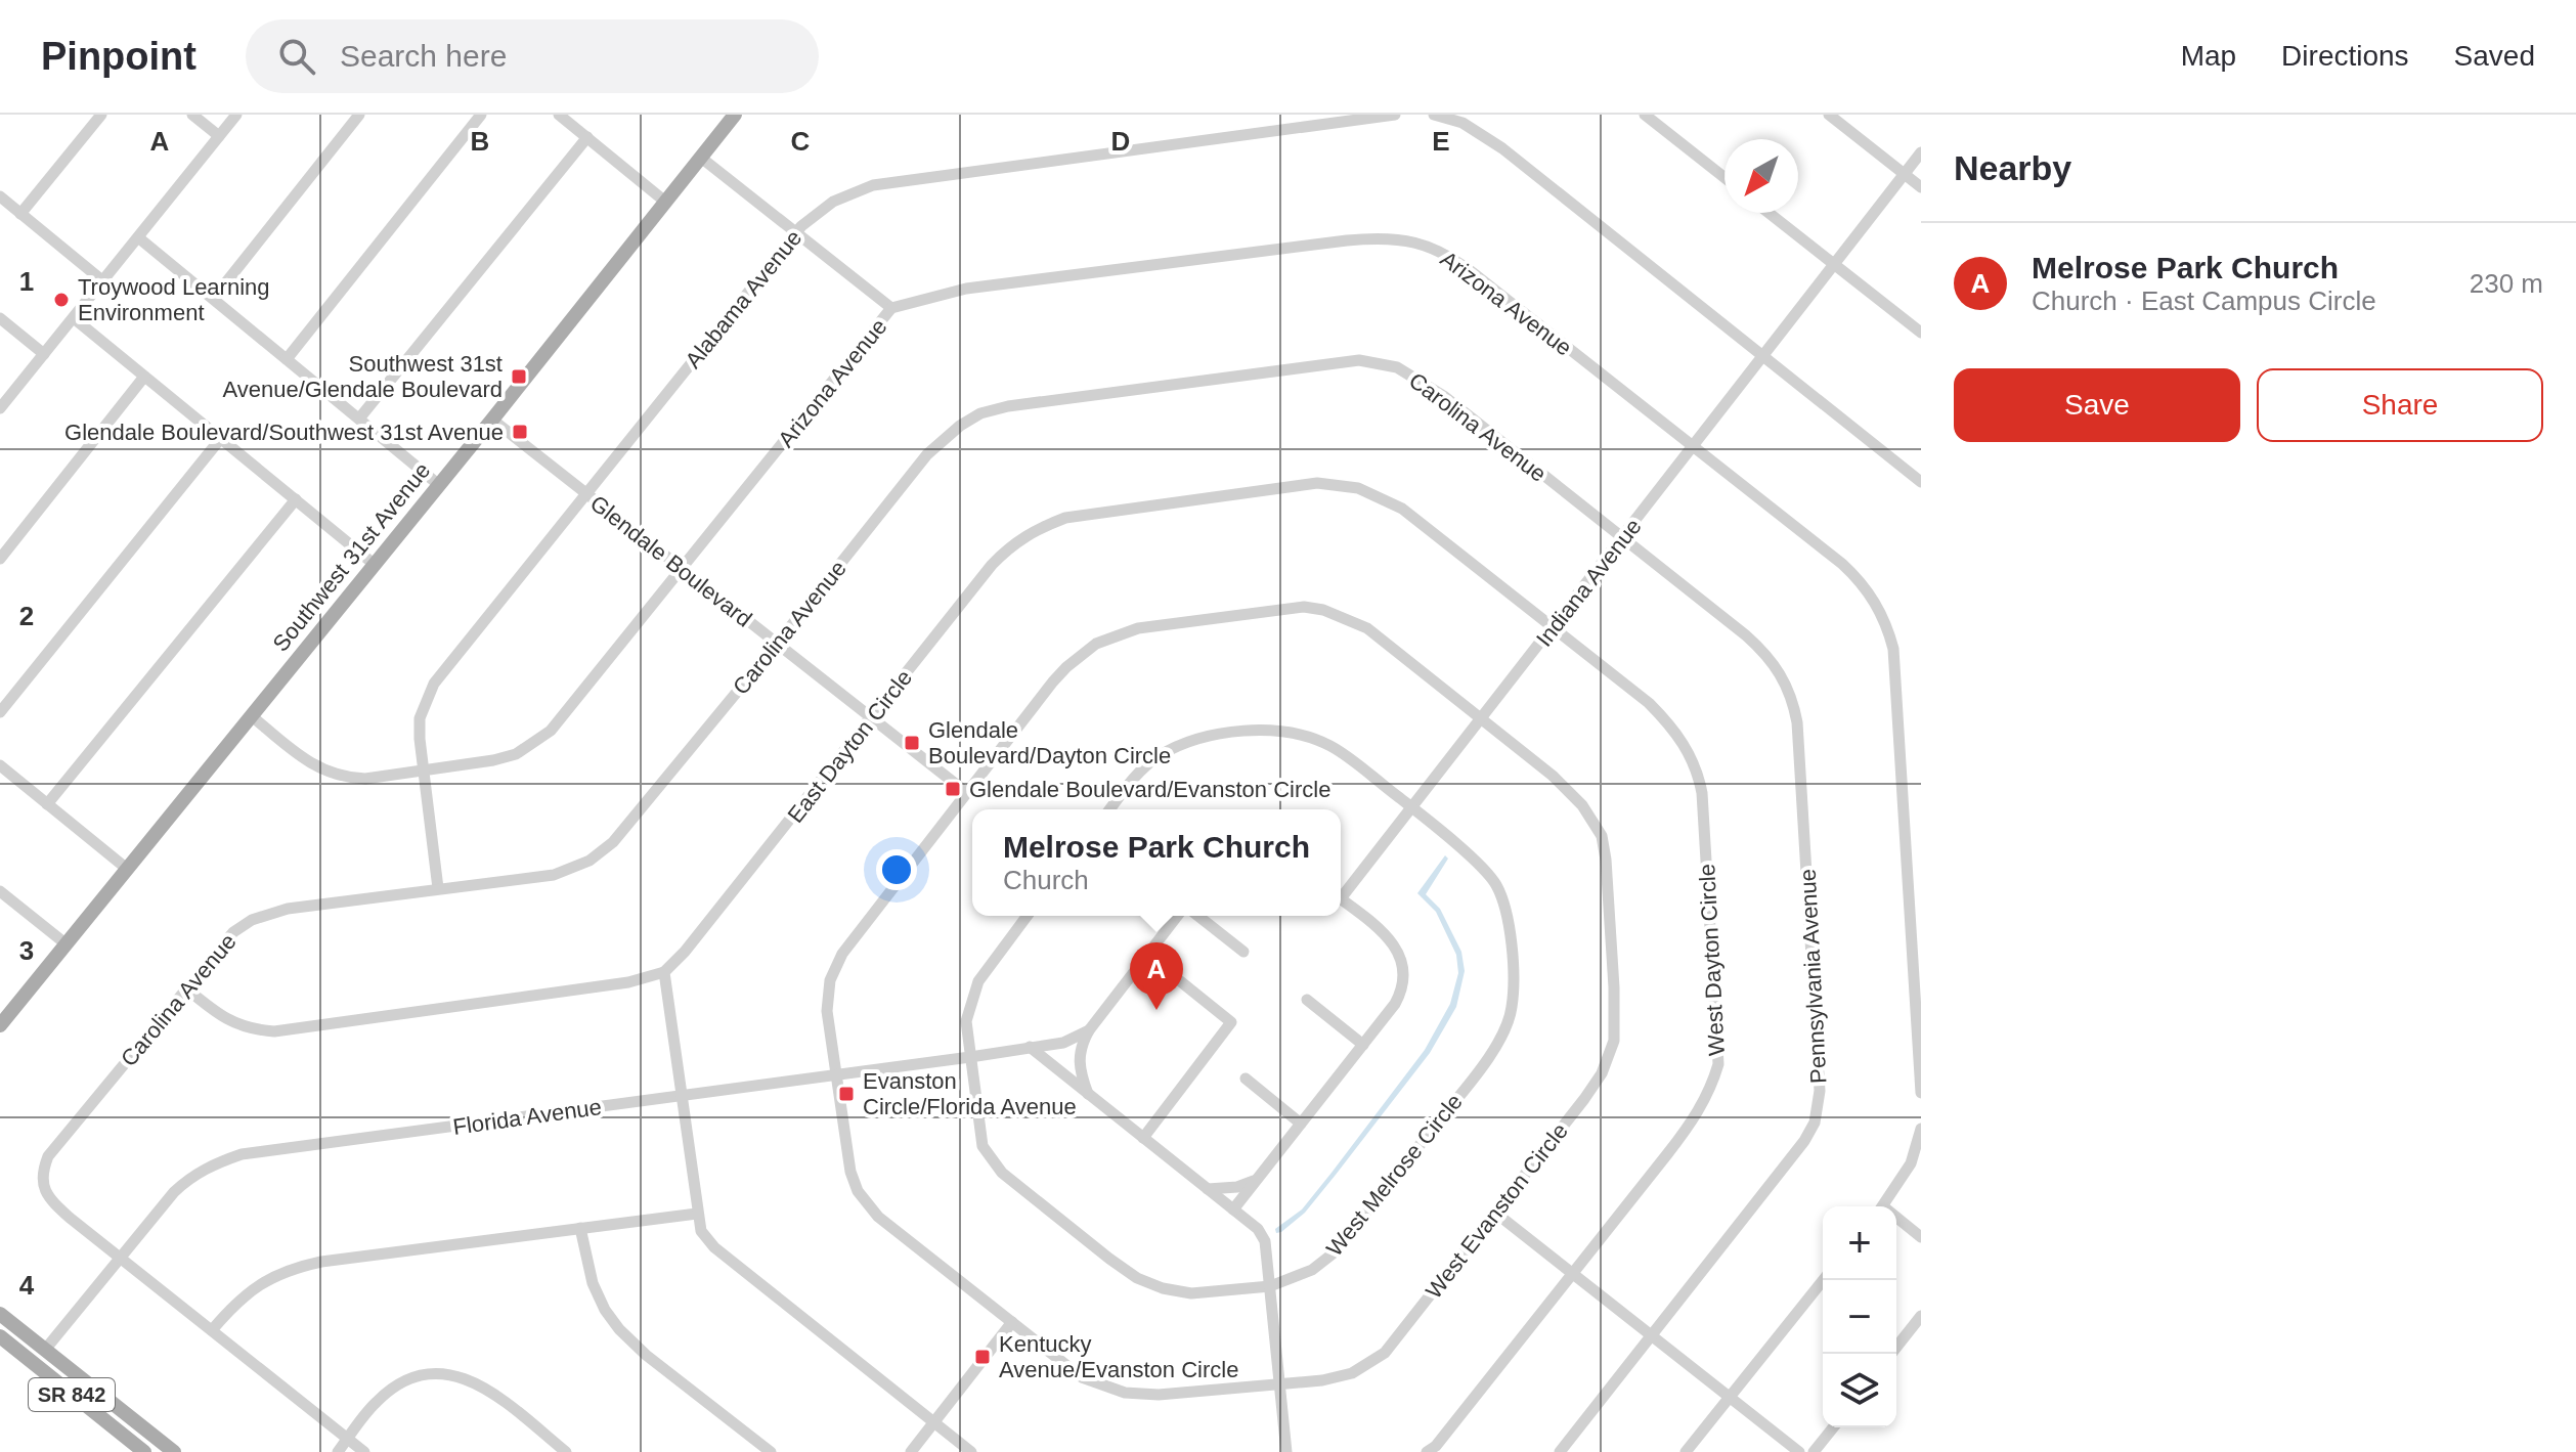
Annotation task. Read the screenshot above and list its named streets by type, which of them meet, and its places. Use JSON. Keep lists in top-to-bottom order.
{
  "streets": {
    "main road": ["Southwest 31st Avenue", "SR 842"],
    "street": [
      "Alabama Avenue",
      "Arizona Avenue",
      "Carolina Avenue",
      "Glendale Boulevard",
      "Indiana Avenue",
      "East Dayton Circle",
      "West Dayton Circle",
      "Pennsylvania Avenue",
      "Florida Avenue",
      "West Melrose Circle",
      "West Evanston Circle"
    ]
  },
  "crossings": [
    ["Alabama Avenue", "Arizona Avenue"],
    ["Alabama Avenue", "Carolina Avenue"],
    ["Alabama Avenue", "Glendale Boulevard"],
    ["Arizona Avenue", "Southwest 31st Avenue"],
    ["Arizona Avenue", "Glendale Boulevard"],
    ["Arizona Avenue", "Indiana Avenue"],
    ["Carolina Avenue", "Glendale Boulevard"],
    ["Carolina Avenue", "Indiana Avenue"],
    ["Carolina Avenue", "Pennsylvania Avenue"],
    ["Carolina Avenue", "Florida Avenue"],
    ["Southwest 31st Avenue", "Glendale Boulevard"],
    ["Glendale Boulevard", "East Dayton Circle"],
    ["Glendale Boulevard", "West Evanston Circle"],
    ["Indiana Avenue", "East Dayton Circle"],
    ["Indiana Avenue", "West Dayton Circle"],
    ["Indiana Avenue", "Pennsylvania Avenue"],
    ["Indiana Avenue", "West Melrose Circle"],
    ["Indiana Avenue", "West Evanston Circle"],
    ["East Dayton Circle", "West Dayton Circle"],
    ["Florida Avenue", "West Melrose Circle"],
    ["Florida Avenue", "West Evanston Circle"],
    ["Florida Avenue", "SR 842"]
  ],
  "places": {
    "other": ["Troywood Learning Environment"],
    "transit": [
      "Southwest 31st Avenue/Glendale Boulevard",
      "Glendale Boulevard/Southwest 31st Avenue",
      "Glendale Boulevard/Dayton Circle",
      "Glendale Boulevard/Evanston Circle",
      "Evanston Circle/Florida Avenue",
      "Kentucky Avenue/Evanston Circle"
    ]
  },
  "north": "bottom left",
  "page": {
    "header": "Pinpoint",
    "search": "Search here",
    "nav": ["Map", "Directions", "Saved"],
    "heading": "Nearby",
    "list": [
      {
        "mark": "A",
        "name": "Melrose Park Church",
        "note": "Church · East Campus Circle",
        "value": "230 m"
      }
    ],
    "buttons": ["Save", "Share"],
    "popup": ["Melrose Park Church", "Church"],
    "pins": "A",
    "map_buttons": ["+", "−"]
  },
  "grid": {
    "columns": [
      "A",
      "B",
      "C",
      "D",
      "E"
    ],
    "rows": [
      "1",
      "2",
      "3",
      "4"
    ]
  }
}
